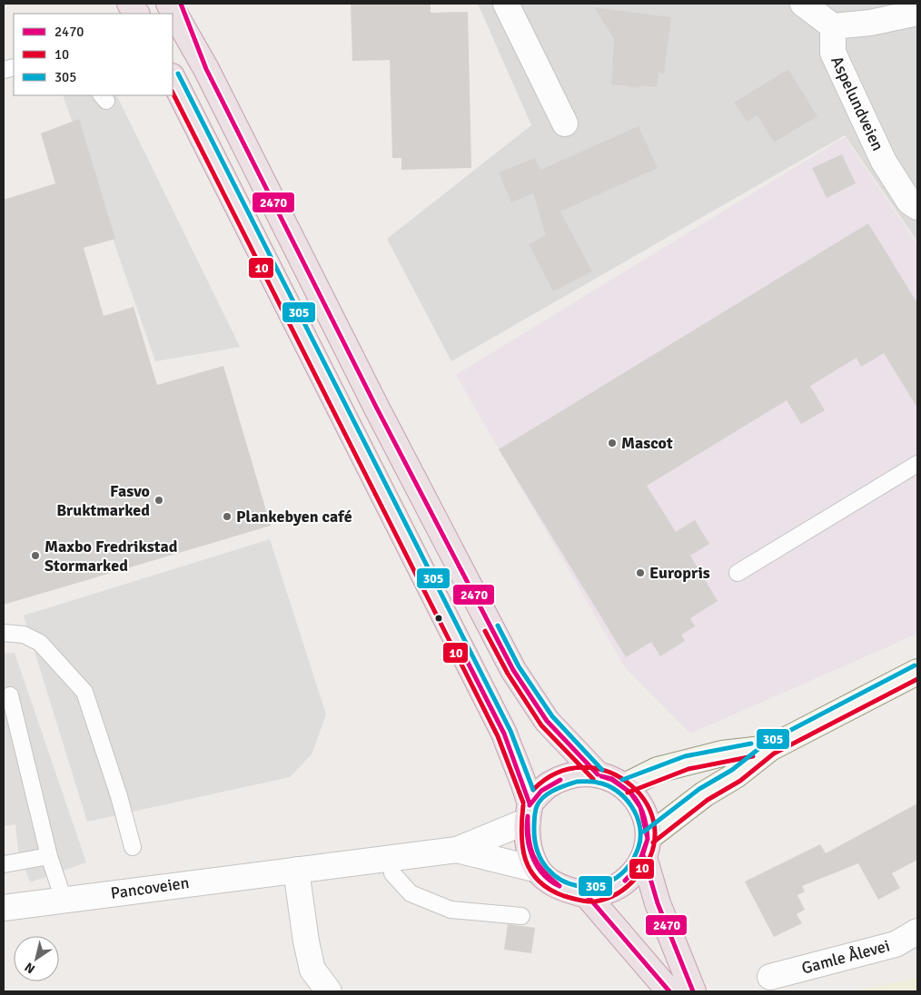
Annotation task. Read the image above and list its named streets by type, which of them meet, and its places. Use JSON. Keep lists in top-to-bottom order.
{
  "streets": {
    "street": ["Aspelundveien", "Pancoveien", "Gamle Ålevei"]
  },
  "places": [
    "Mascot",
    "Fasvo Bruktmarked",
    "Plankebyen café",
    "Maxbo Fredrikstad Stormarked",
    "Europris"
  ],
  "lines": ["transit line 2470", "transit line 305", "transit line 10"],
  "legend": ["2470", "10", "305"],
  "north": "bottom left"
}
